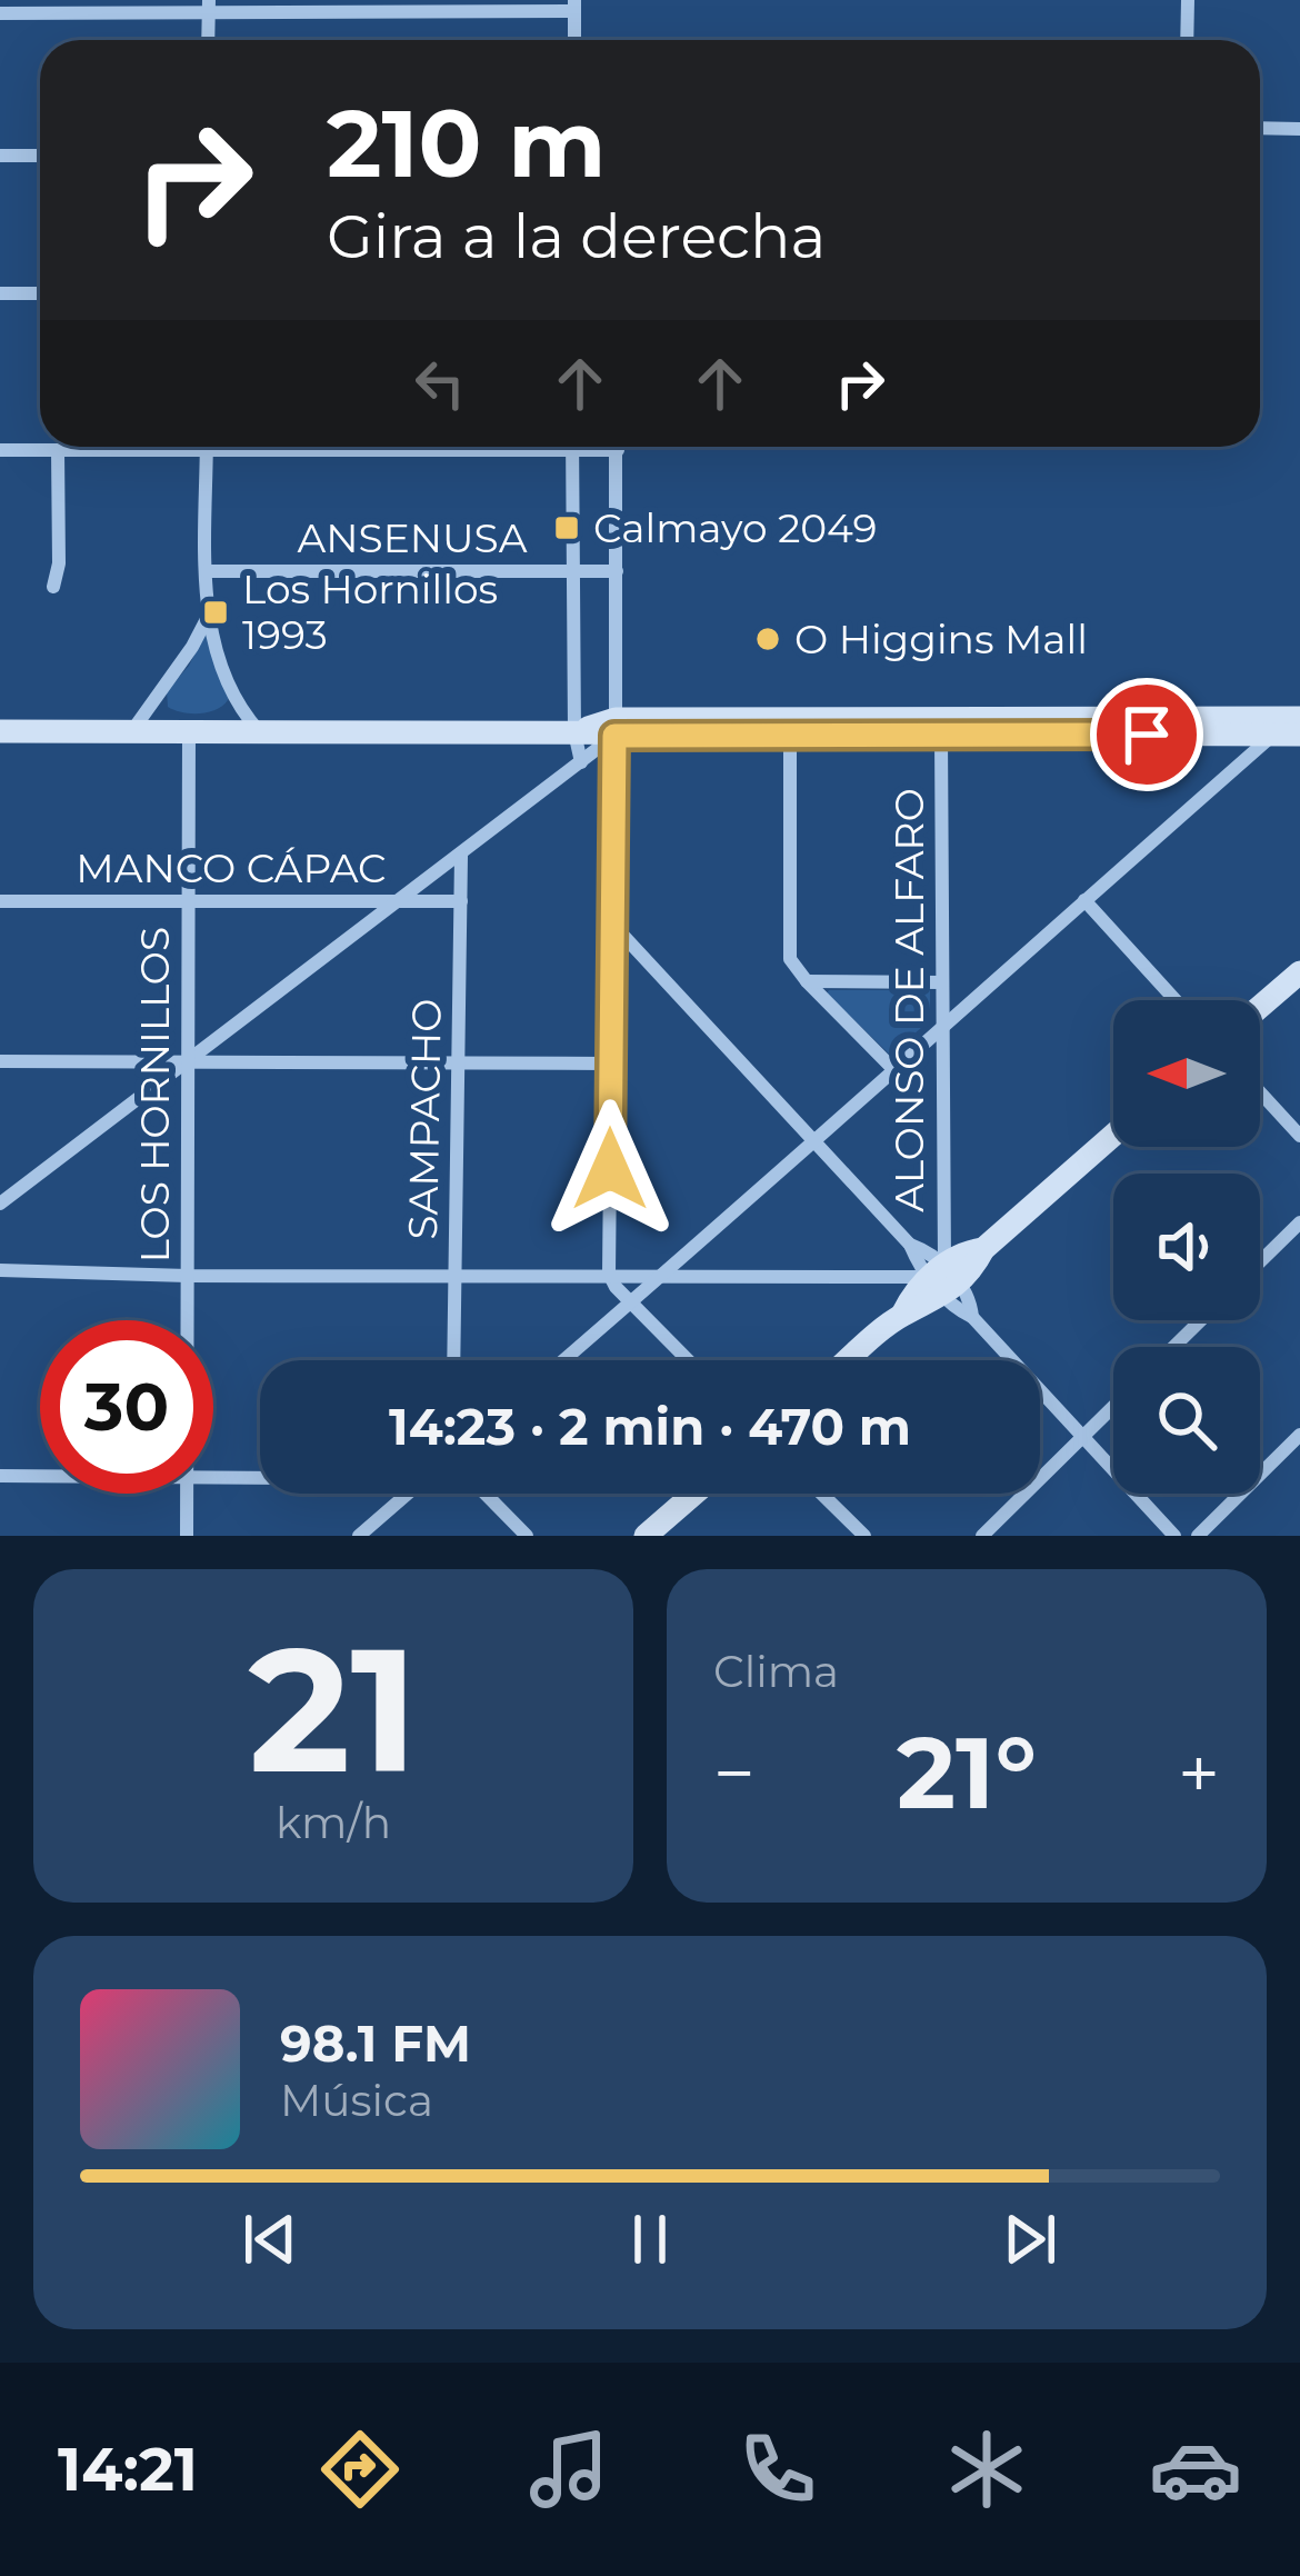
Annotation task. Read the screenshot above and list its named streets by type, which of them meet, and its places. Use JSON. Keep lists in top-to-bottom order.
{
  "streets": {
    "street": [
      "ANSENUSA",
      "MANCO CÁPAC",
      "ALONSO DE ALFARO",
      "LOS HORNILLOS",
      "SAMPACHO"
    ]
  },
  "crossings": [
    ["MANCO CÁPAC", "LOS HORNILLOS"],
    ["MANCO CÁPAC", "SAMPACHO"]
  ],
  "places": {
    "transit": ["Calmayo 2049", "Los Hornillos 1993"],
    "other": ["O Higgins Mall"]
  },
  "north": "left",
  "page": {
    "turn": ["210 m", "Gira a la derecha"],
    "limit": "30",
    "trip": "14:23 · 2 min · 470 m",
    "tile": [
      ["21", "km/h"],
      "Clima"
    ],
    "heat": ["−", "21°", "+"],
    "song": ["98.1 FM", "Música"],
    "tabs": "14:21"
  }
}
